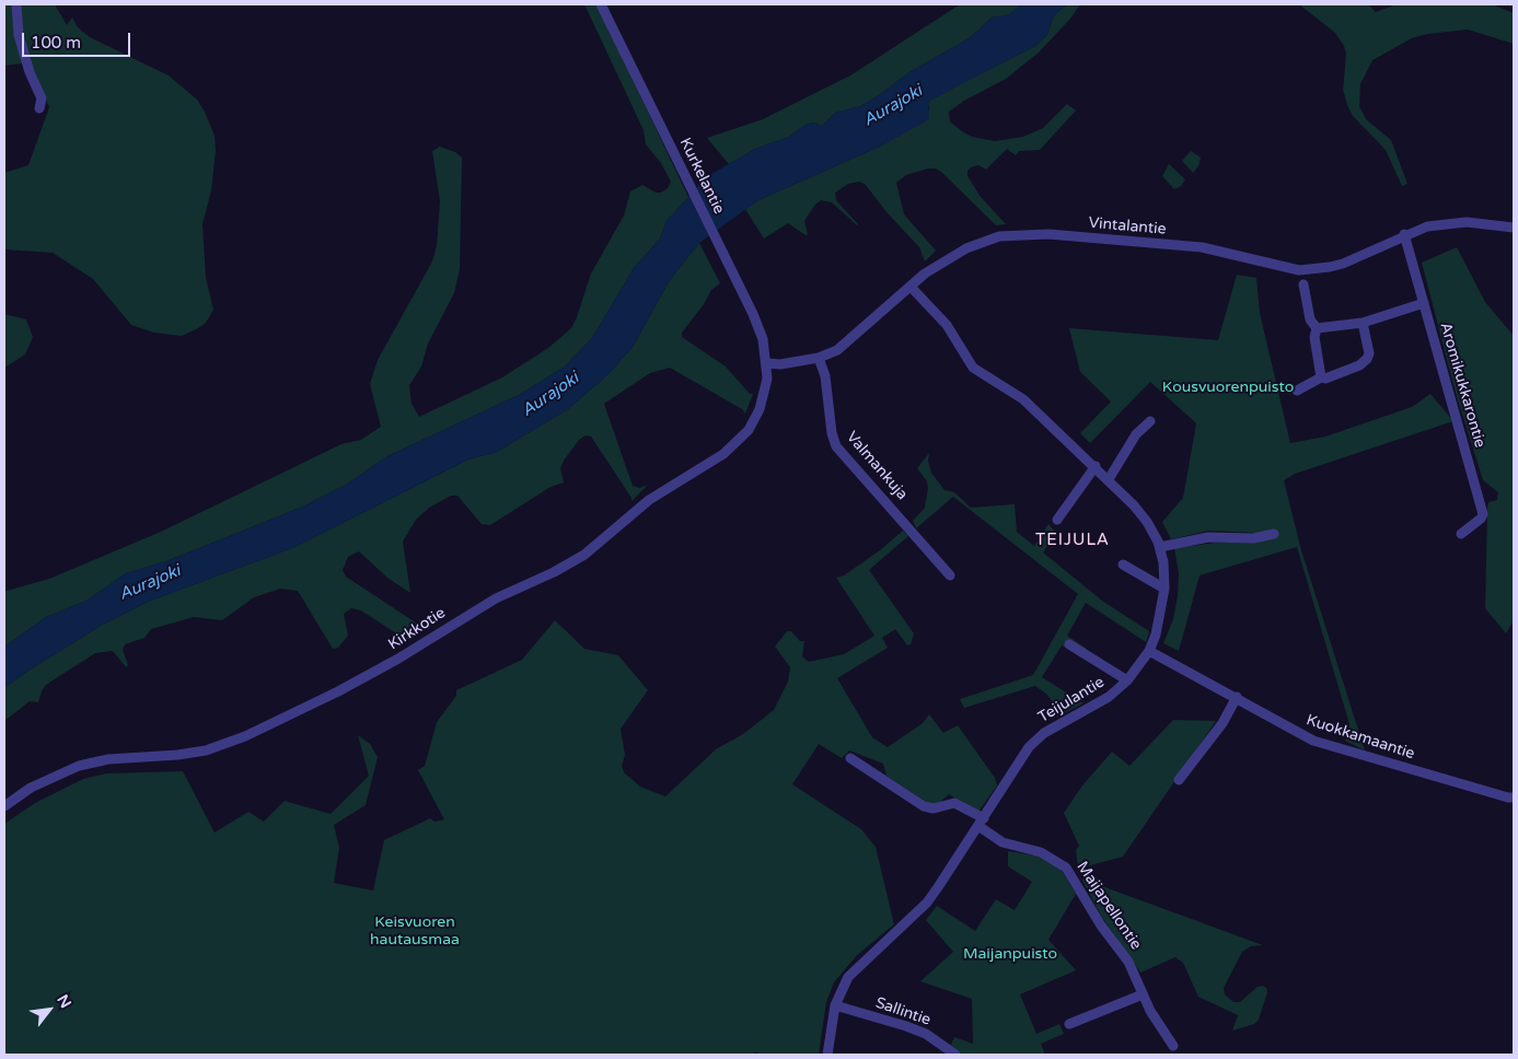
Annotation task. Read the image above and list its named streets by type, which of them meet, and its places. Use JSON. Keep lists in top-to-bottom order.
{
  "streets": {
    "street": [
      "Kurkelantie",
      "Vintalantie",
      "Aromikukkarontie",
      "Valmankuja",
      "Kirkkotie",
      "Teijulantie",
      "Kuokkamaantie",
      "Maijapellontie",
      "Sallintie"
    ]
  },
  "crossings": [
    ["Kurkelantie", "Vintalantie"],
    ["Kurkelantie", "Kirkkotie"],
    ["Vintalantie", "Aromikukkarontie"],
    ["Vintalantie", "Valmankuja"],
    ["Vintalantie", "Kirkkotie"],
    ["Vintalantie", "Teijulantie"],
    ["Teijulantie", "Kuokkamaantie"],
    ["Teijulantie", "Maijapellontie"],
    ["Teijulantie", "Sallintie"]
  ],
  "districts": ["TEIJULA"],
  "water": ["Aurajoki"],
  "parks": ["Kousvuorenpuisto", "Keisvuoren hautausmaa", "Maijanpuisto"],
  "scale_bar": "100 m",
  "north": "top right"
}
